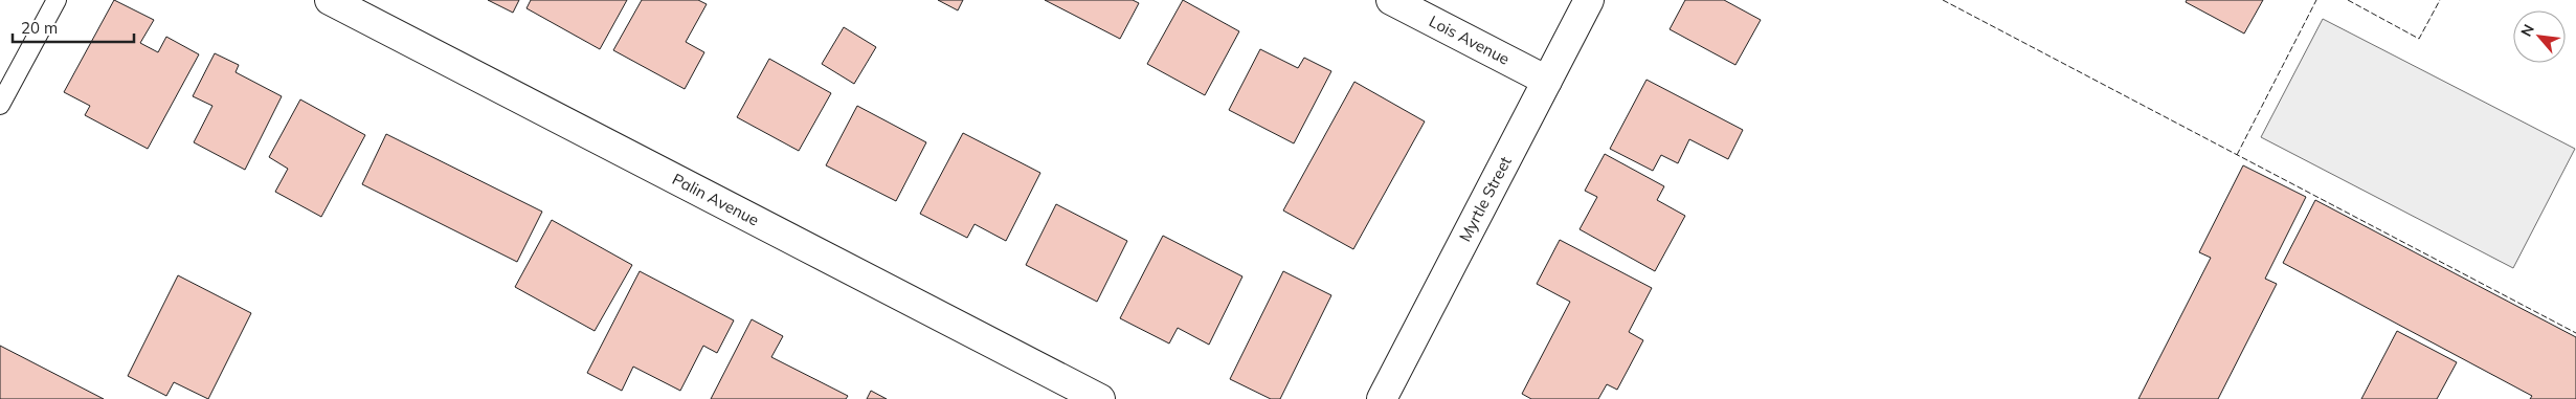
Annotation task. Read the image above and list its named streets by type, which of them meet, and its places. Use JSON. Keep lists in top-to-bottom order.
{
  "streets": {
    "street": ["Lois Avenue", "Palin Avenue", "Myrtle Street"]
  },
  "crossings": [
    ["Lois Avenue", "Myrtle Street"]
  ],
  "scale_bar": "20 m",
  "north": "top left"
}
